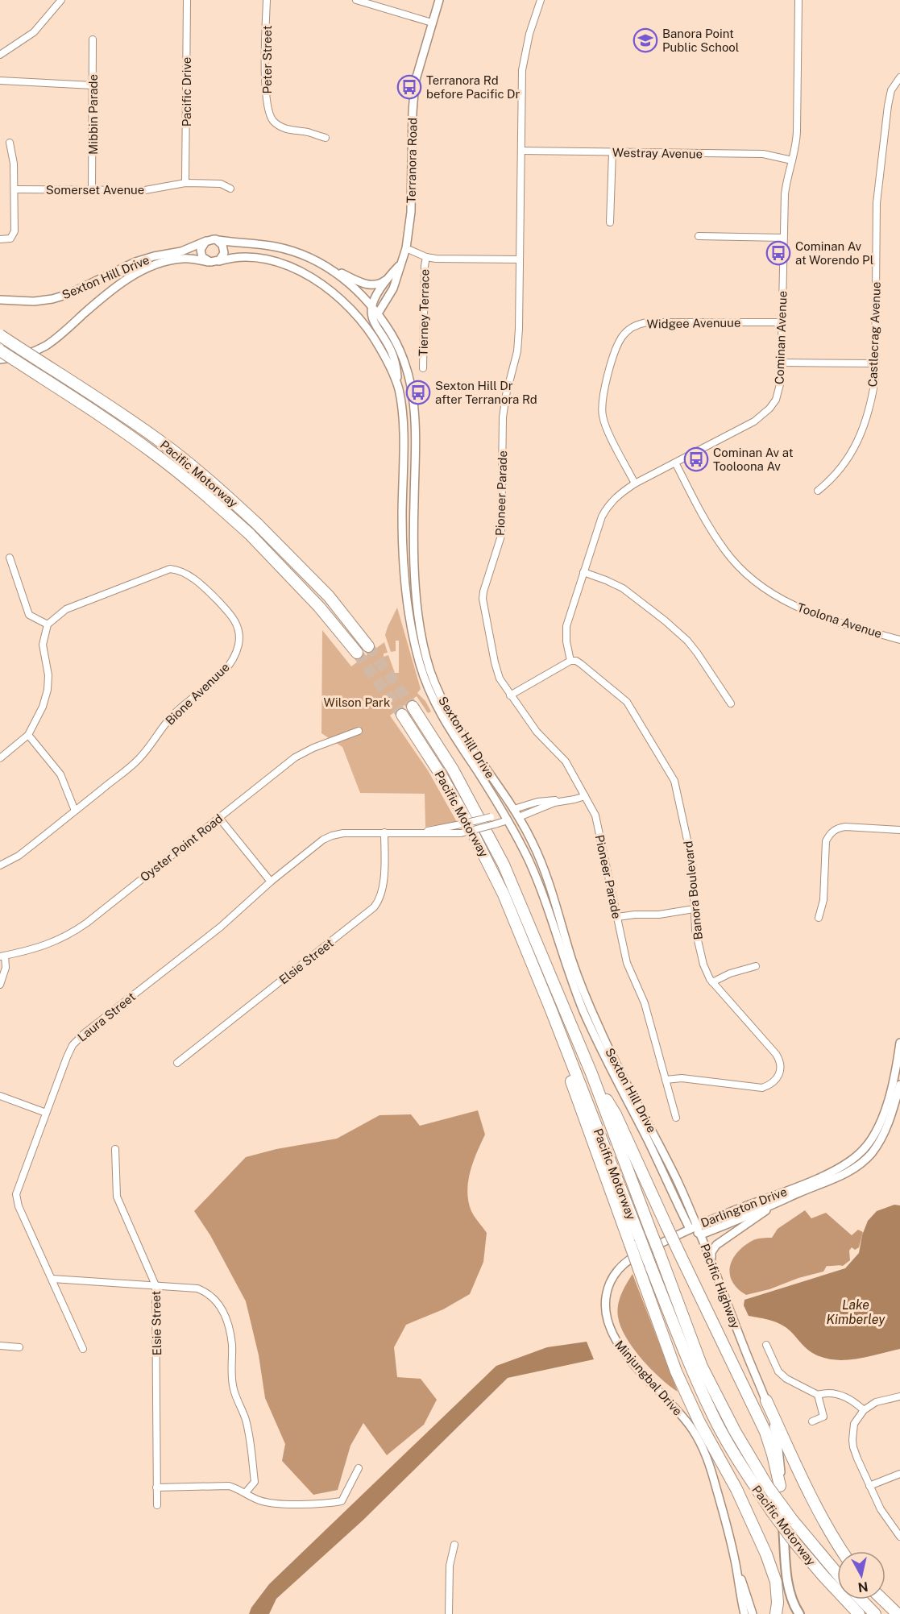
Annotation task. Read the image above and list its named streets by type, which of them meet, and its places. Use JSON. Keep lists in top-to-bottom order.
{
  "streets": {
    "highway": ["Pacific Motorway"],
    "street": [
      "Peter Street",
      "Pacific Drive",
      "Mibbin Parade",
      "Westray Avenue",
      "Terranora Road",
      "Somerset Avenue",
      "Sexton Hill Drive",
      "Tierney Terrace",
      "Widgee Avenuue",
      "Castlecrag Avenue",
      "Cominan Avenue",
      "Pioneer Parade",
      "Toolona Avenue",
      "Bione Avenuue",
      "Oyster Point Road",
      "Banora Boulevard",
      "Elsie Street",
      "Laura Street",
      "Darlington Drive",
      "Pacific Highway",
      "Minjungbal Drive"
    ]
  },
  "crossings": [
    ["Pacific Drive", "Somerset Avenue"],
    ["Mibbin Parade", "Somerset Avenue"],
    ["Westray Avenue", "Cominan Avenue"],
    ["Westray Avenue", "Pioneer Parade"],
    ["Terranora Road", "Sexton Hill Drive"],
    ["Sexton Hill Drive", "Laura Street"],
    ["Sexton Hill Drive", "Darlington Drive"],
    ["Sexton Hill Drive", "Pacific Highway"],
    ["Sexton Hill Drive", "Minjungbal Drive"],
    ["Widgee Avenuue", "Cominan Avenue"],
    ["Cominan Avenue", "Toolona Avenue"],
    ["Cominan Avenue", "Banora Boulevard"],
    ["Pioneer Parade", "Banora Boulevard"],
    ["Elsie Street", "Laura Street"],
    ["Darlington Drive", "Pacific Highway"],
    ["Darlington Drive", "Minjungbal Drive"]
  ],
  "water": ["Lake Kimberley"],
  "parks": ["Wilson Park"],
  "places": {
    "school or university": ["Banora Point Public School"],
    "bus stop": [
      "Terranora Rd before Pacific Dr",
      "Cominan Av at Worendo Pl",
      "Sexton Hill Dr after Terranora Rd",
      "Cominan Av at Tooloona Av"
    ]
  },
  "north": "bottom"
}
